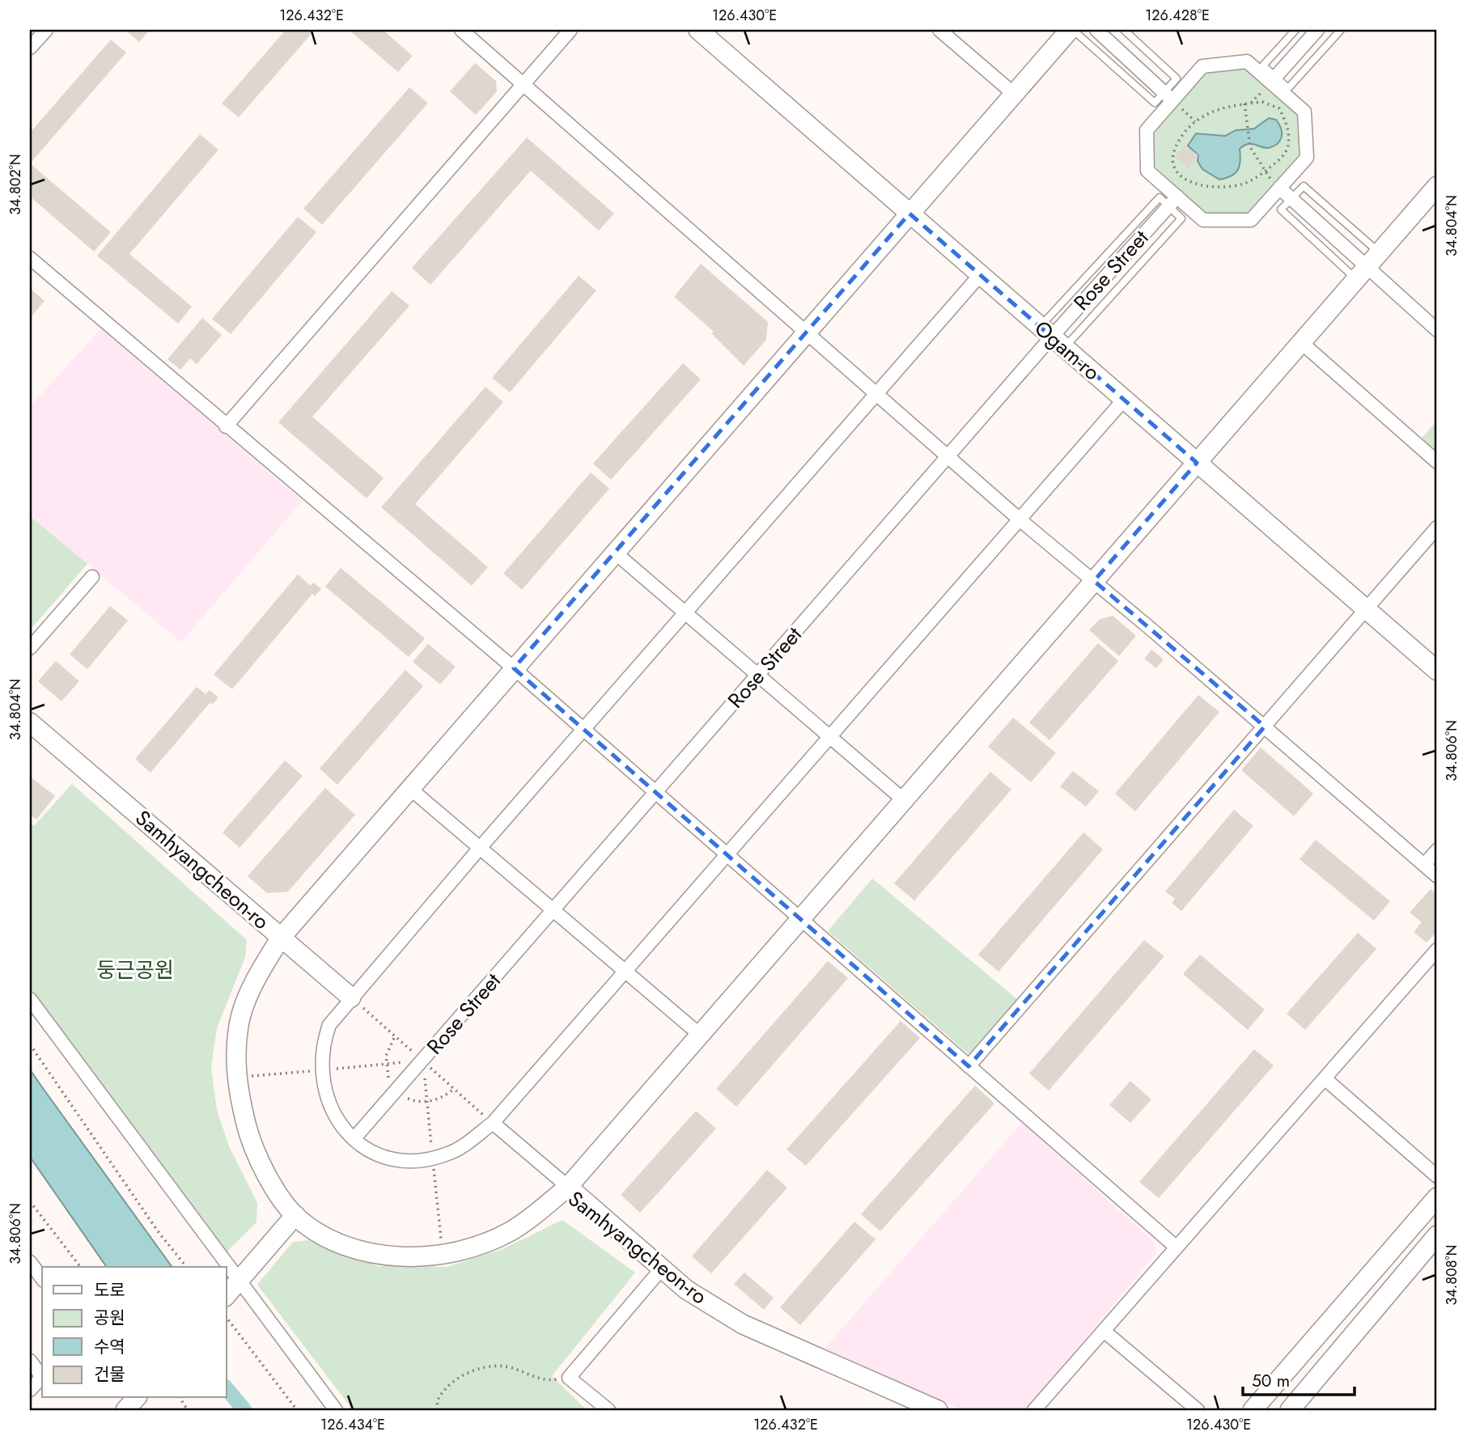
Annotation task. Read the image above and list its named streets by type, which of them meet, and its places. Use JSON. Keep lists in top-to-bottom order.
{
  "streets": {
    "street": ["Rose Street", "Ogam-ro", "Samhyangcheon-ro"]
  },
  "crossings": [
    ["Rose Street", "Ogam-ro"]
  ],
  "parks": ["둥근공원"],
  "legend": [
    "도로",
    "공원",
    "수역",
    "건물"
  ],
  "scale_bar": "50 m",
  "coordinates": [
    "126.432°E",
    "126.430°E",
    "126.428°E",
    "34.802°N",
    "34.804°N",
    "34.806°N",
    "34.808°N",
    "126.434°E"
  ]
}
